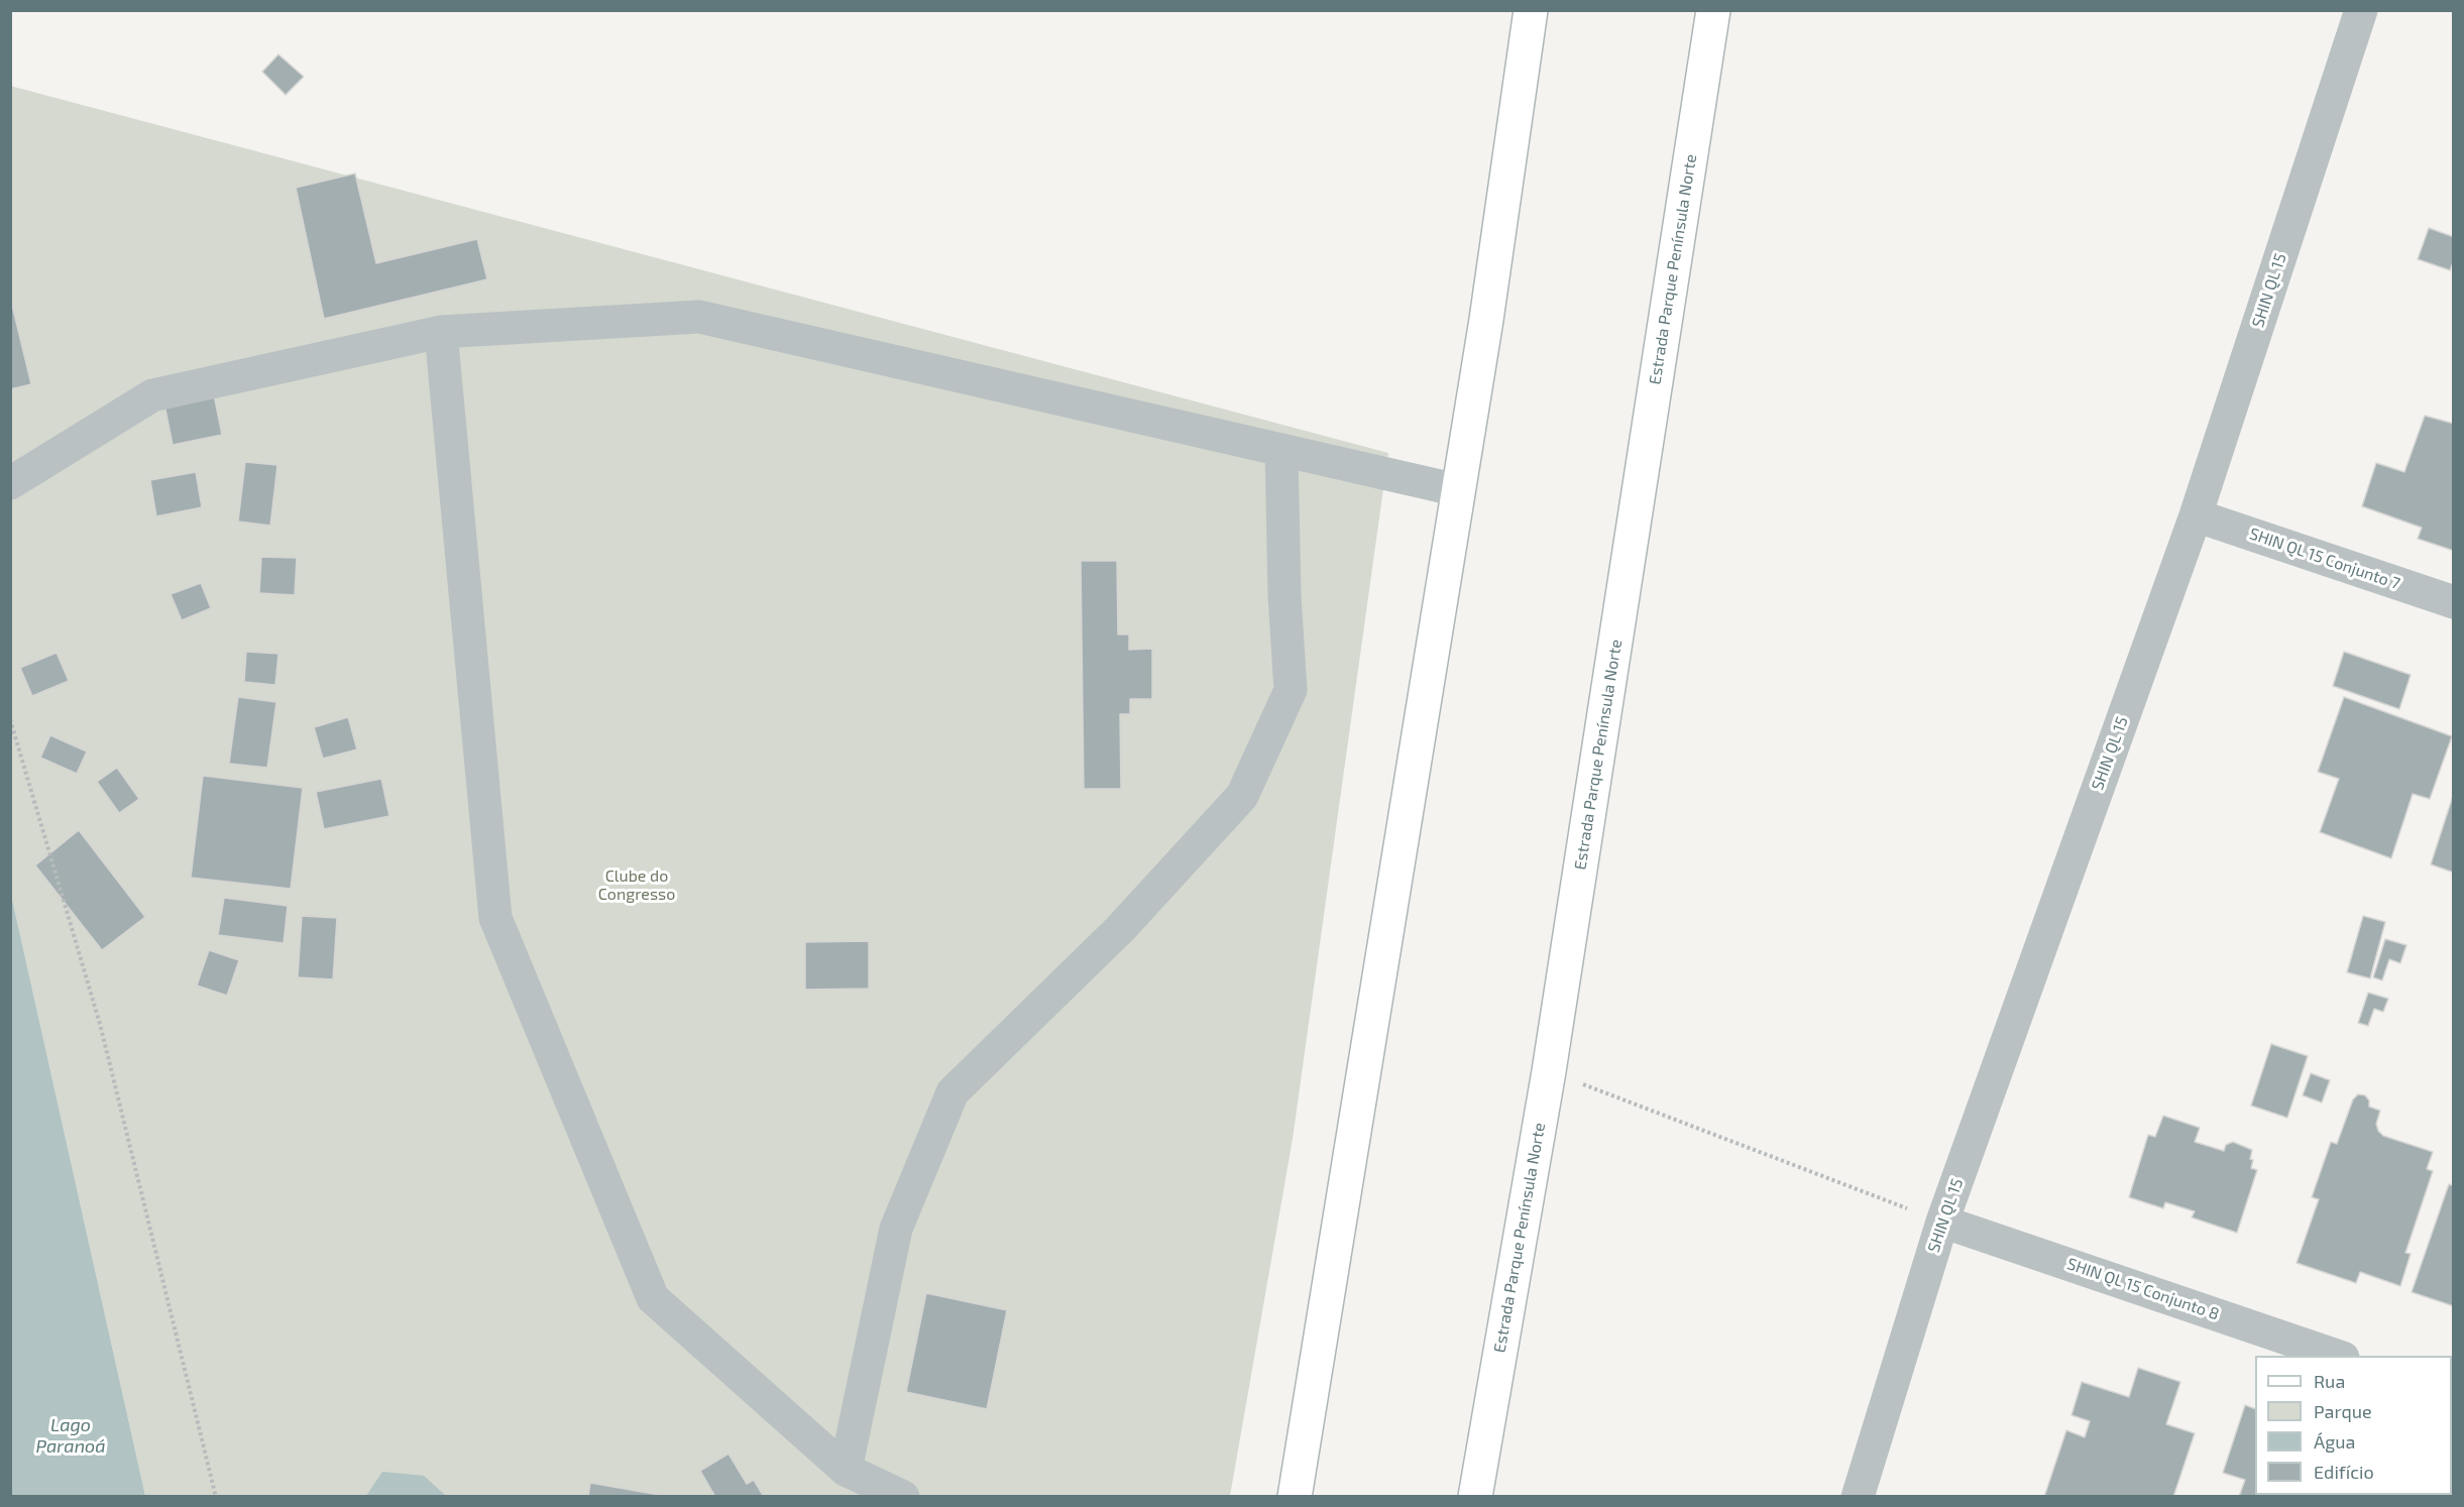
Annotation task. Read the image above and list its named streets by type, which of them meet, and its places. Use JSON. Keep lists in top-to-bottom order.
{
  "streets": {
    "main road": ["Estrada Parque Península Norte"],
    "street": ["SHIN QL 15", "SHIN QL 15 Conjunto 7", "SHIN QL 15 Conjunto 8"]
  },
  "crossings": [
    ["SHIN QL 15", "SHIN QL 15 Conjunto 7"],
    ["SHIN QL 15", "SHIN QL 15 Conjunto 8"]
  ],
  "water": ["Lago Paranoá"],
  "parks": ["Clube do Congresso"],
  "legend": [
    "Rua",
    "Parque",
    "Água",
    "Edifício"
  ]
}
